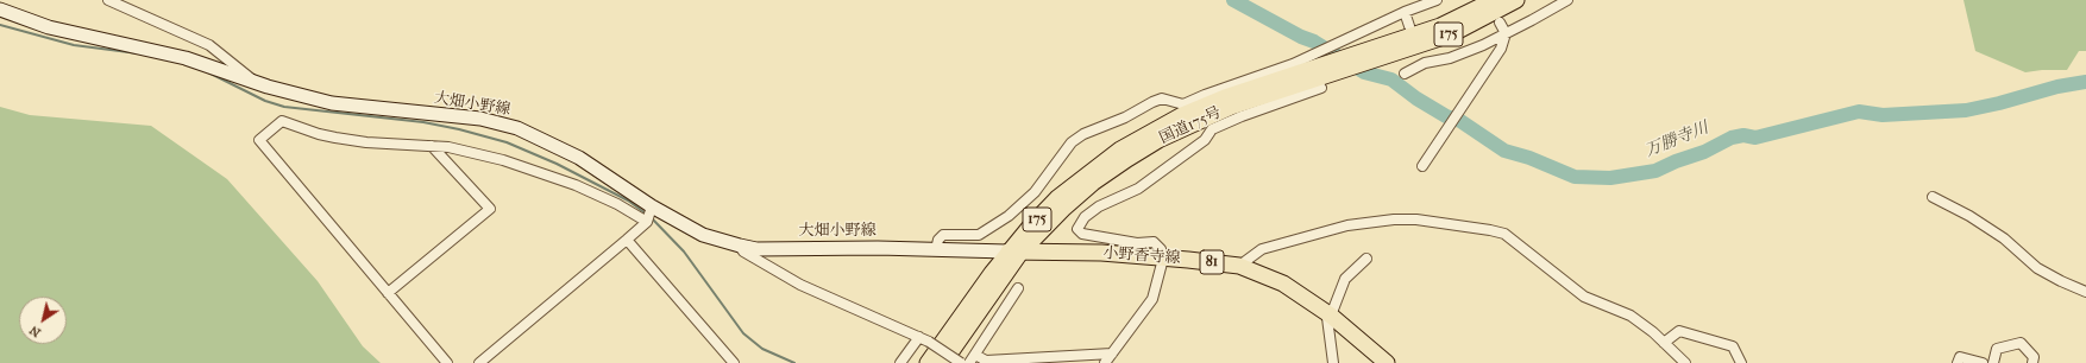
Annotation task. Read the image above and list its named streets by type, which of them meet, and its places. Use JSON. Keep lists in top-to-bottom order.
{
  "streets": {
    "main road": [
      "175",
      "大畑小野線",
      "国道175号",
      "小野香寺線",
      "81"
    ]
  },
  "crossings": [
    ["大畑小野線", "国道175号"],
    ["大畑小野線", "小野香寺線"],
    ["国道175号", "小野香寺線"]
  ],
  "water": ["万勝寺川"],
  "north": "bottom left"
}
